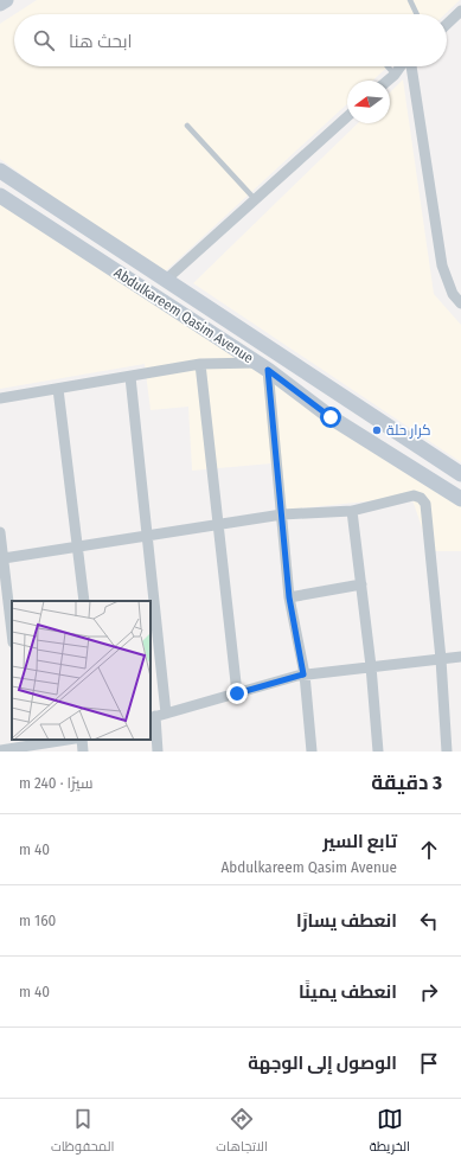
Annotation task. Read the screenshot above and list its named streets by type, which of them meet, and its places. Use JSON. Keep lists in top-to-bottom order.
{
  "streets": {
    "main road": ["Abdulkareem Qasim Avenue"]
  },
  "places": ["كرار حلة"],
  "north": "left",
  "page": {
    "search": "ابحث هنا",
    "heading": ["3 دقيقة", "سيرًا · 240 m"],
    "list": [
      ["تابع السير", "Abdulkareem Qasim Avenue", "40 m"],
      ["انعطف يسارًا", "160 m"],
      ["انعطف يمينًا", "40 m"],
      "الوصول إلى الوجهة"
    ],
    "nav": ["الخريطة", "الاتجاهات", "المحفوظات"]
  }
}
